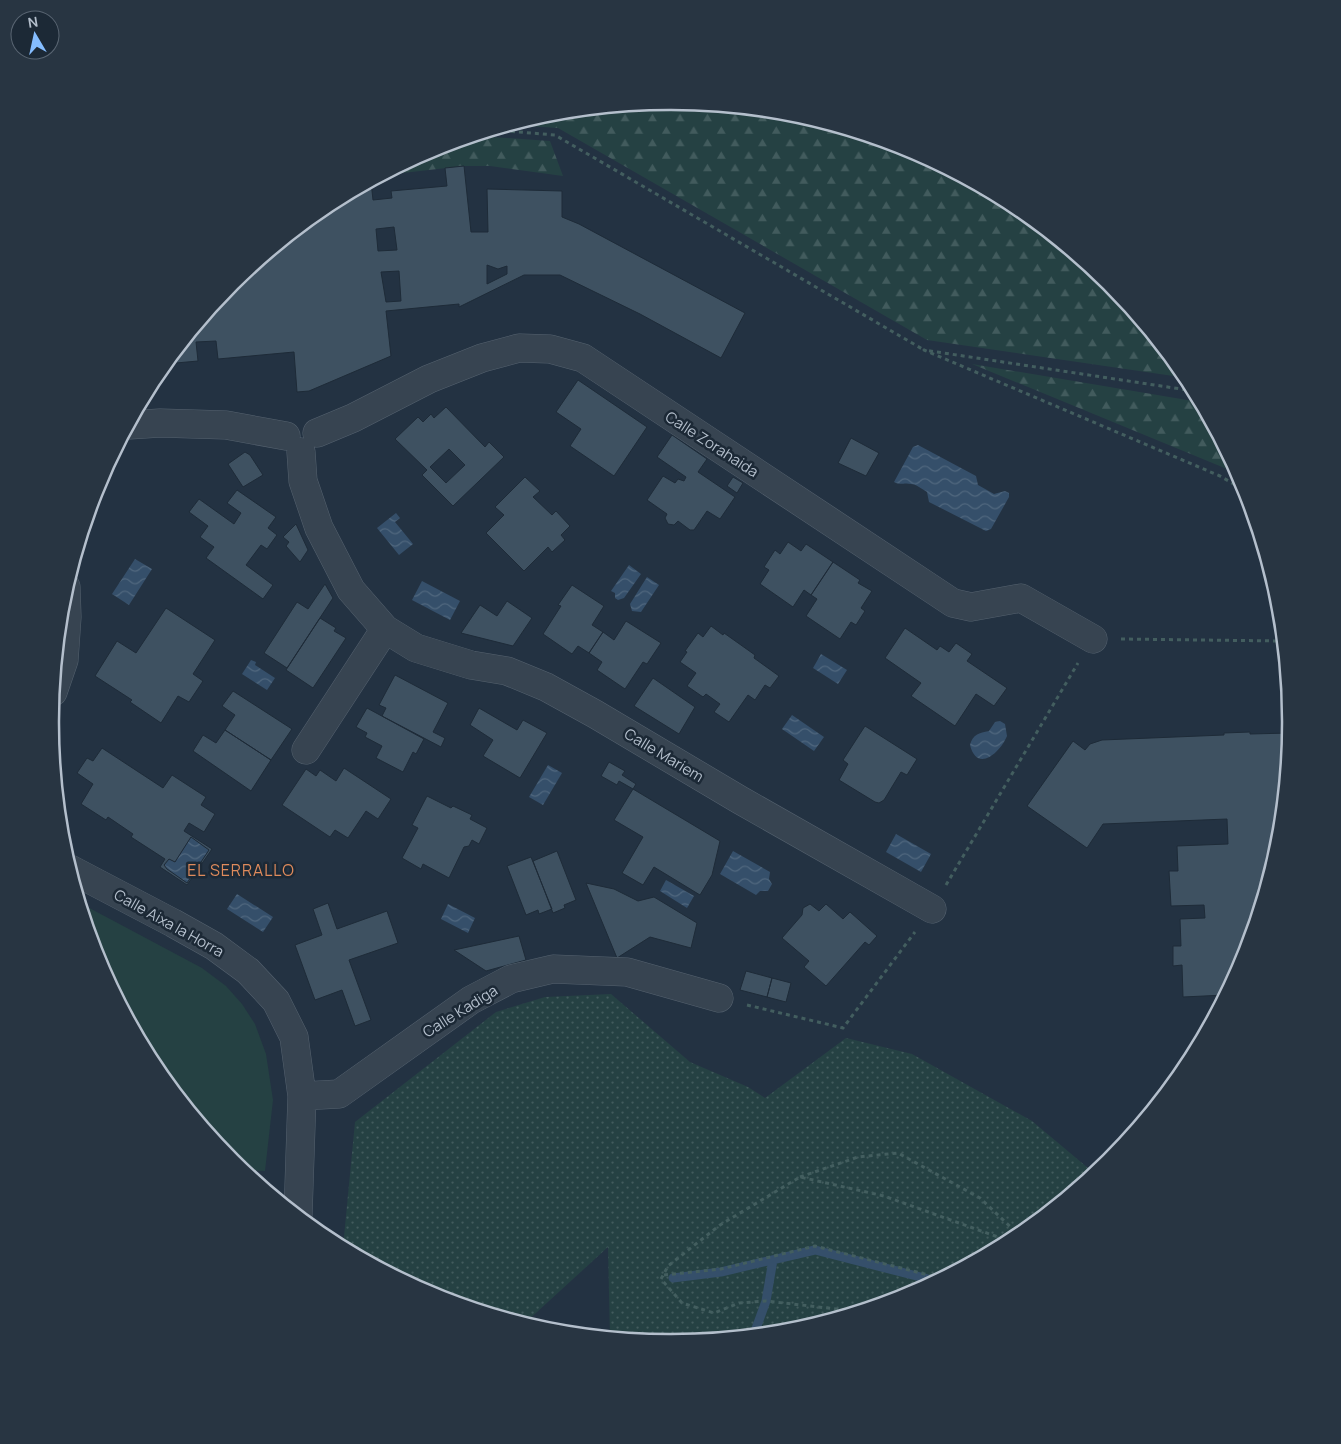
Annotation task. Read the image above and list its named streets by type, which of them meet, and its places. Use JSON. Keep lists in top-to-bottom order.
{
  "streets": {
    "street": [
      "Calle Zorahaida",
      "Calle Mariem",
      "Calle Aixa la Horra",
      "Calle Kadiga"
    ]
  },
  "crossings": [
    ["Calle Zorahaida", "Calle Mariem"],
    ["Calle Aixa la Horra", "Calle Kadiga"]
  ],
  "districts": ["EL SERRALLO"],
  "north": "top"
}
